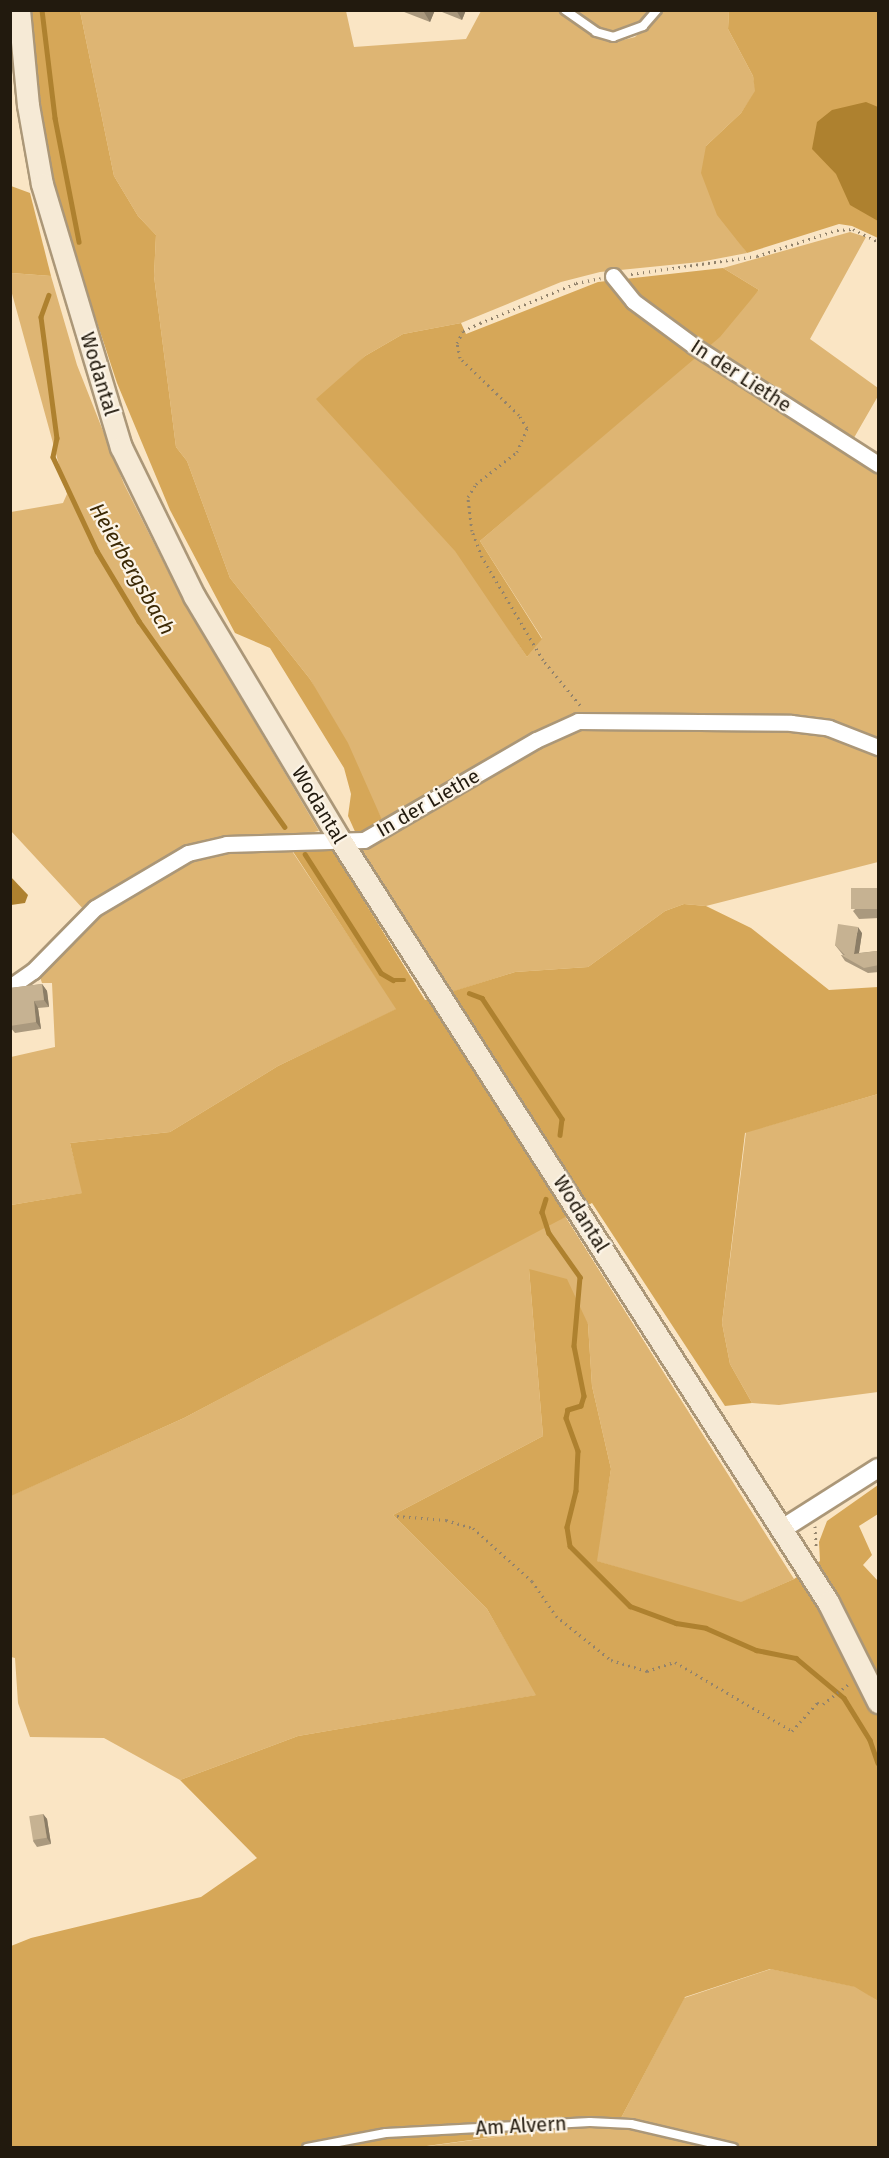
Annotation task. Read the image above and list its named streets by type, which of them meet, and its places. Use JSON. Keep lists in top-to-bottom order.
{
  "streets": {
    "main road": ["Wodantal"],
    "street": ["In der Liethe"],
    "lane": ["Am Alvern"]
  },
  "crossings": [
    ["Wodantal", "In der Liethe"]
  ],
  "water": ["Heierbergsbach"]
}
